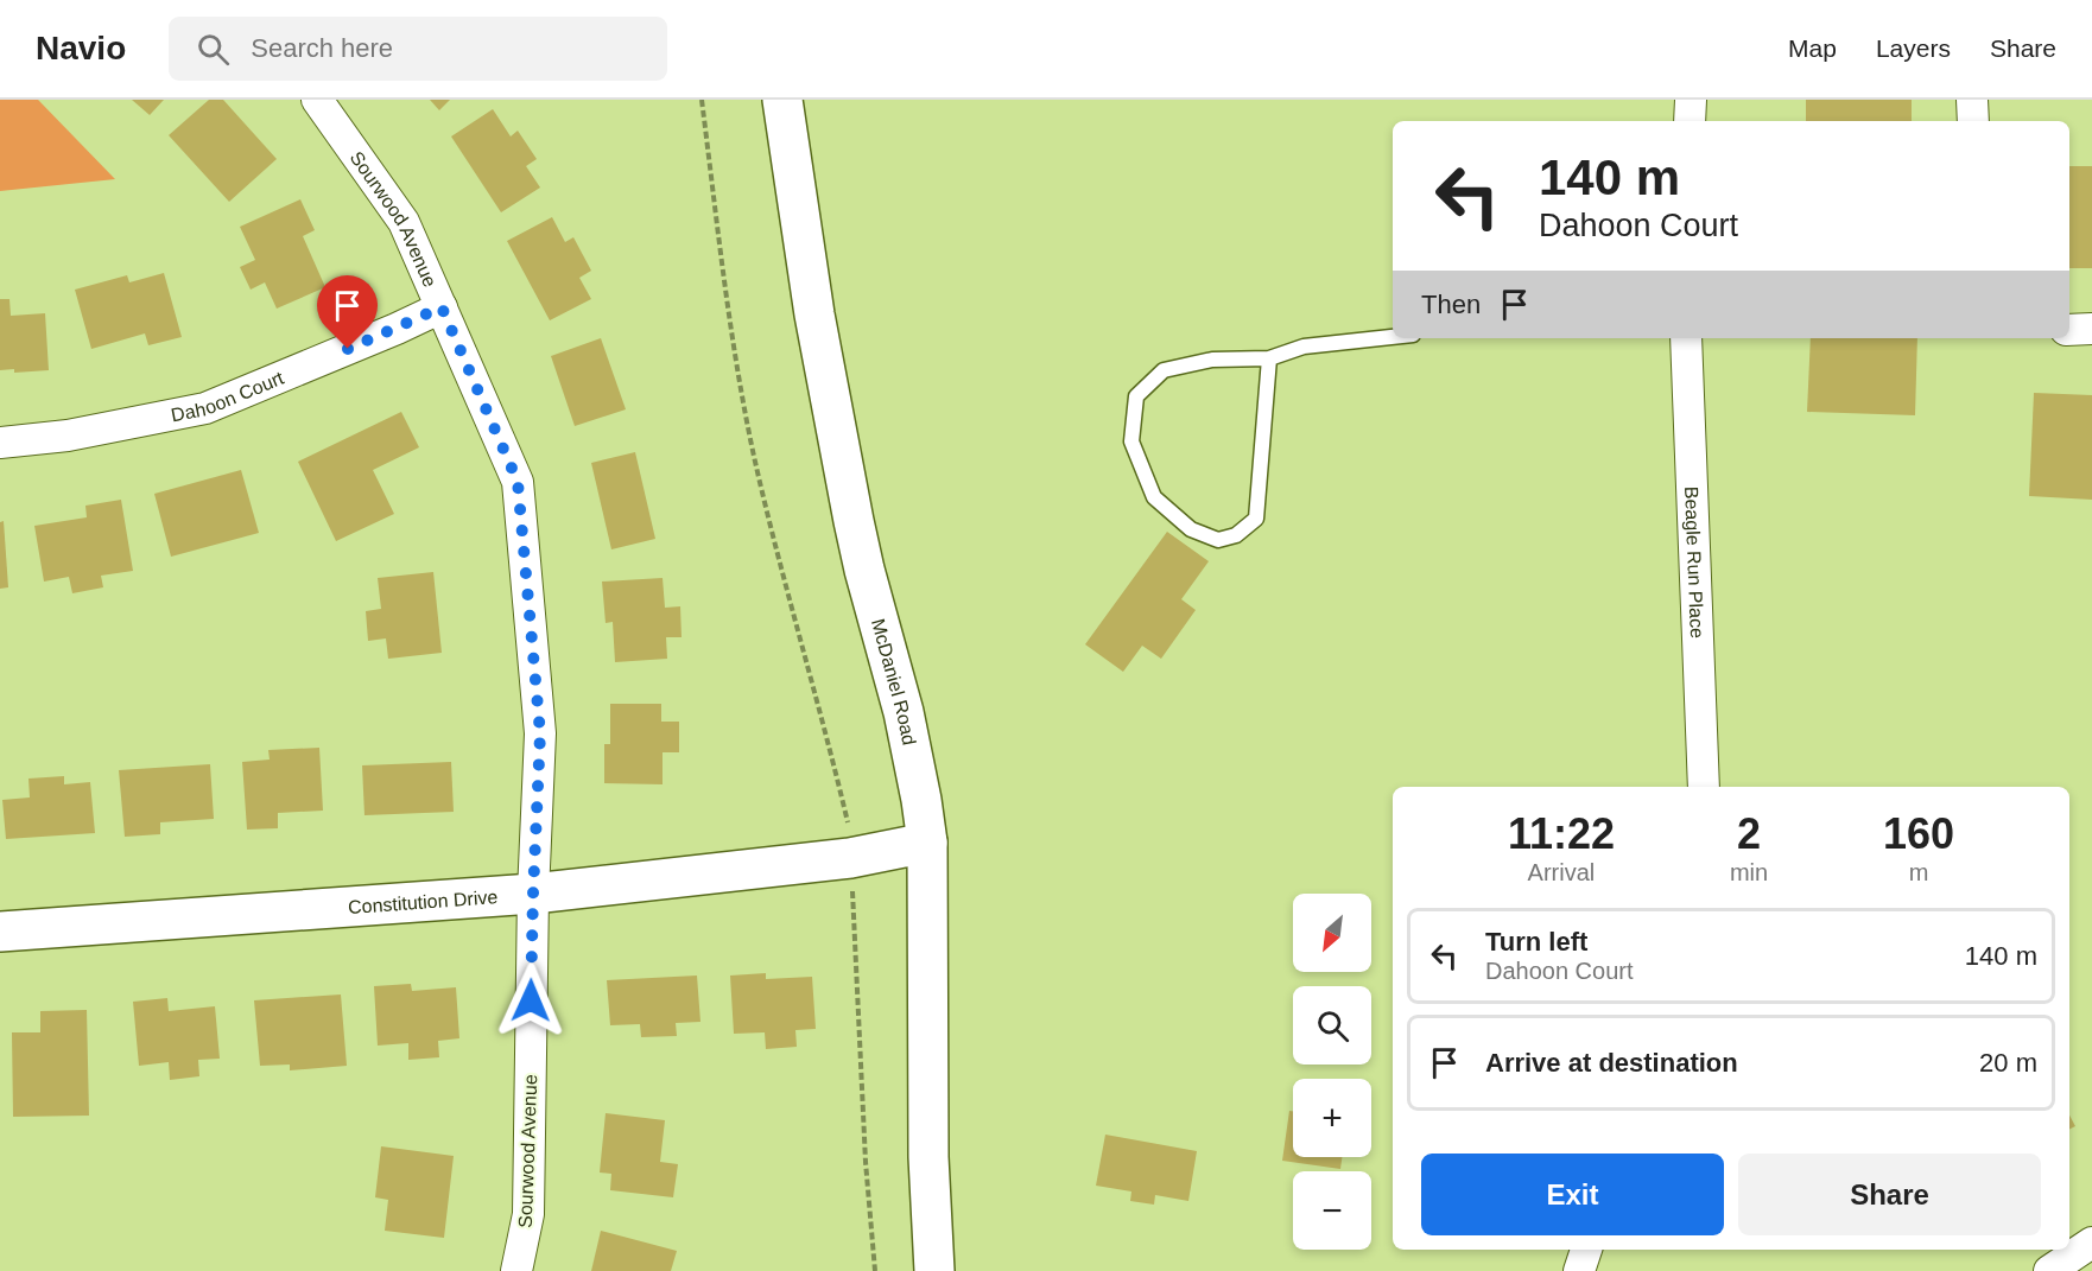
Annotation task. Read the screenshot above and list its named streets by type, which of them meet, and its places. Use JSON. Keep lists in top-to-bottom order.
{
  "streets": {
    "main road": ["McDaniel Road", "Constitution Drive"],
    "street": ["Sourwood Avenue", "Dahoon Court", "Beagle Run Place"]
  },
  "crossings": [
    ["Sourwood Avenue", "Dahoon Court"],
    ["Sourwood Avenue", "Constitution Drive"],
    ["McDaniel Road", "Constitution Drive"]
  ],
  "north": "bottom left",
  "page": {
    "header": "Navio",
    "search": "Search here",
    "nav": ["Map", "Layers", "Share"],
    "turn": ["140 m", "Dahoon Court"],
    "then": "Then",
    "eta": [
      "11:22",
      "Arrival",
      "2",
      "min",
      "160",
      "m"
    ],
    "map_buttons": ["+", "−"],
    "list": [
      {
        "name": "Turn left",
        "note": "Dahoon Court",
        "value": "140 m"
      },
      {
        "name": "Arrive at destination",
        "value": "20 m"
      }
    ],
    "buttons": ["Exit", "Share"]
  }
}
